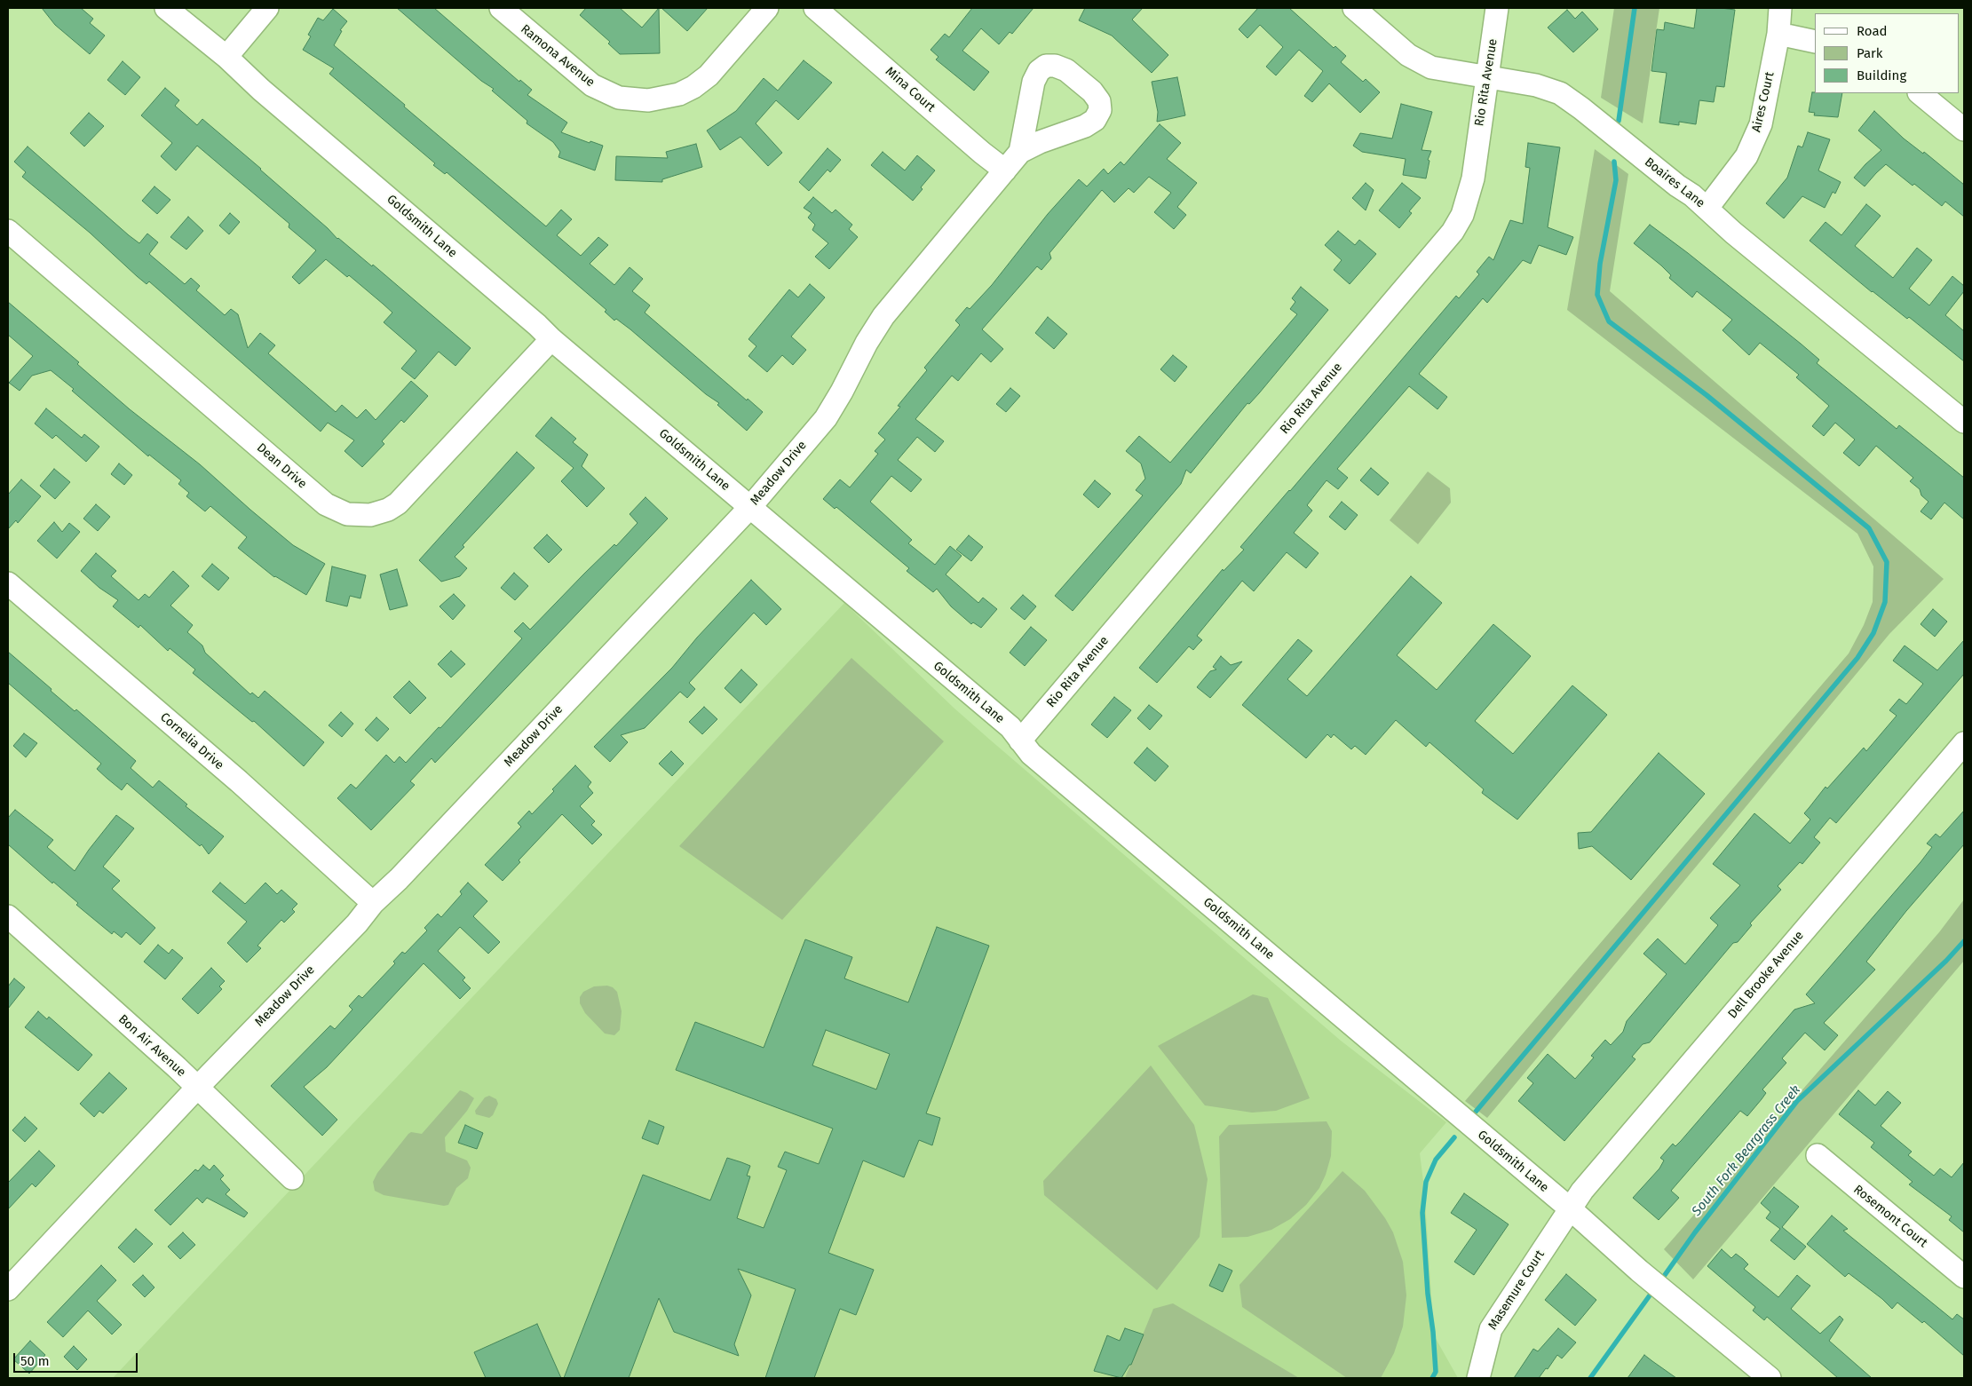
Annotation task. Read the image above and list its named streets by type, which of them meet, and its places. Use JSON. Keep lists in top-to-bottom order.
{
  "streets": {
    "street": [
      "Ramona Avenue",
      "Rio Rita Avenue",
      "Mina Court",
      "Aires Court",
      "Boaires Lane",
      "Goldsmith Lane",
      "Dean Drive",
      "Meadow Drive",
      "Cornelia Drive",
      "Dell Brooke Avenue",
      "Bon Air Avenue",
      "Rosemont Court",
      "Masemure Court"
    ]
  },
  "crossings": [
    ["Rio Rita Avenue", "Boaires Lane"],
    ["Rio Rita Avenue", "Goldsmith Lane"],
    ["Mina Court", "Meadow Drive"],
    ["Aires Court", "Boaires Lane"],
    ["Goldsmith Lane", "Dean Drive"],
    ["Goldsmith Lane", "Meadow Drive"],
    ["Goldsmith Lane", "Dell Brooke Avenue"],
    ["Goldsmith Lane", "Masemure Court"],
    ["Meadow Drive", "Cornelia Drive"],
    ["Meadow Drive", "Bon Air Avenue"],
    ["Dell Brooke Avenue", "Masemure Court"]
  ],
  "water": ["South Fork Beargrass Creek"],
  "legend": ["Road", "Park", "Building"],
  "scale_bar": "50 m"
}
